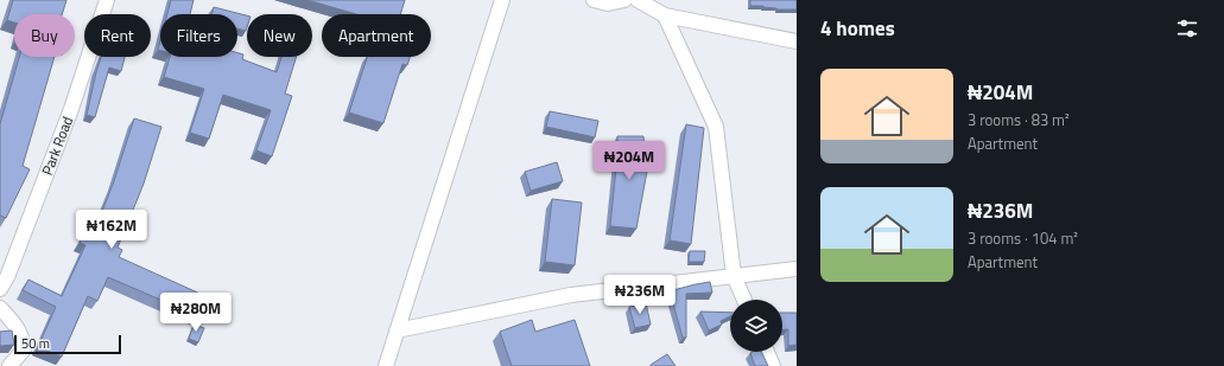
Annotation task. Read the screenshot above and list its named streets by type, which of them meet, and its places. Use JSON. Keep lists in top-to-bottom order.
{
  "streets": {
    "street": ["Park Road"]
  },
  "scale_bar": "50 m",
  "page": {
    "heading": "4 homes",
    "chip": [
      "Buy",
      "Rent",
      "Filters",
      "New",
      "Apartment"
    ],
    "list": [
      {
        "name": "₦204M",
        "note": "3 rooms · 83 m² · Apartment"
      },
      {
        "name": "₦236M",
        "note": "3 rooms · 104 m² · Apartment"
      }
    ],
    "price": [
      "₦204M",
      "₦162M",
      "₦236M",
      "₦280M"
    ],
    "scale": "50 m"
  }
}
